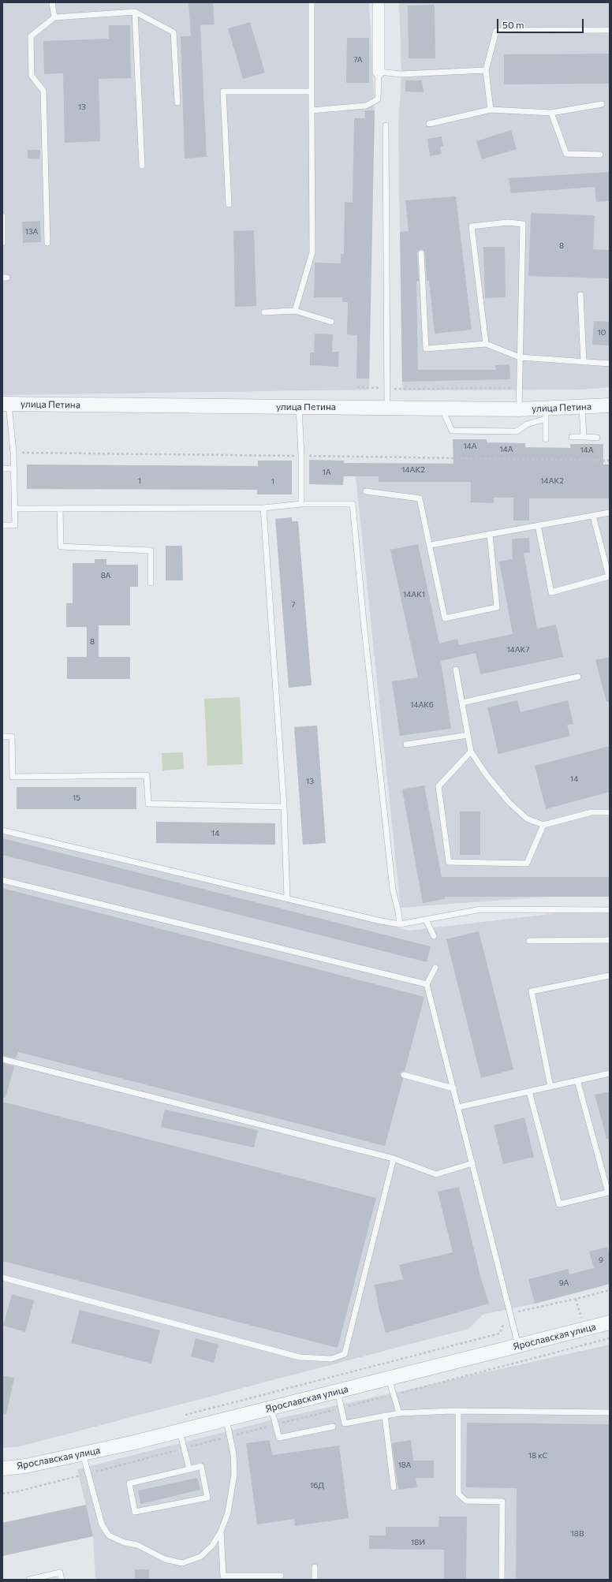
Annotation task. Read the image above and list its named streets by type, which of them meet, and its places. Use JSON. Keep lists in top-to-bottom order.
{
  "streets": {
    "street": ["улица Петина", "Ярославская улица"]
  },
  "house_numbers": [
    "7А",
    "13",
    "13А",
    "8",
    "10",
    "14А",
    "14А",
    "14А",
    "14АК2",
    "1А",
    "1",
    "14АК2",
    "1",
    "8А",
    "14АК1",
    "7",
    "8",
    "14АК7",
    "14АК6",
    "14",
    "13",
    "15",
    "14",
    "9",
    "9А",
    "18 кС",
    "18А",
    "16Д",
    "18В",
    "18И"
  ],
  "scale_bar": "50 m"
}
